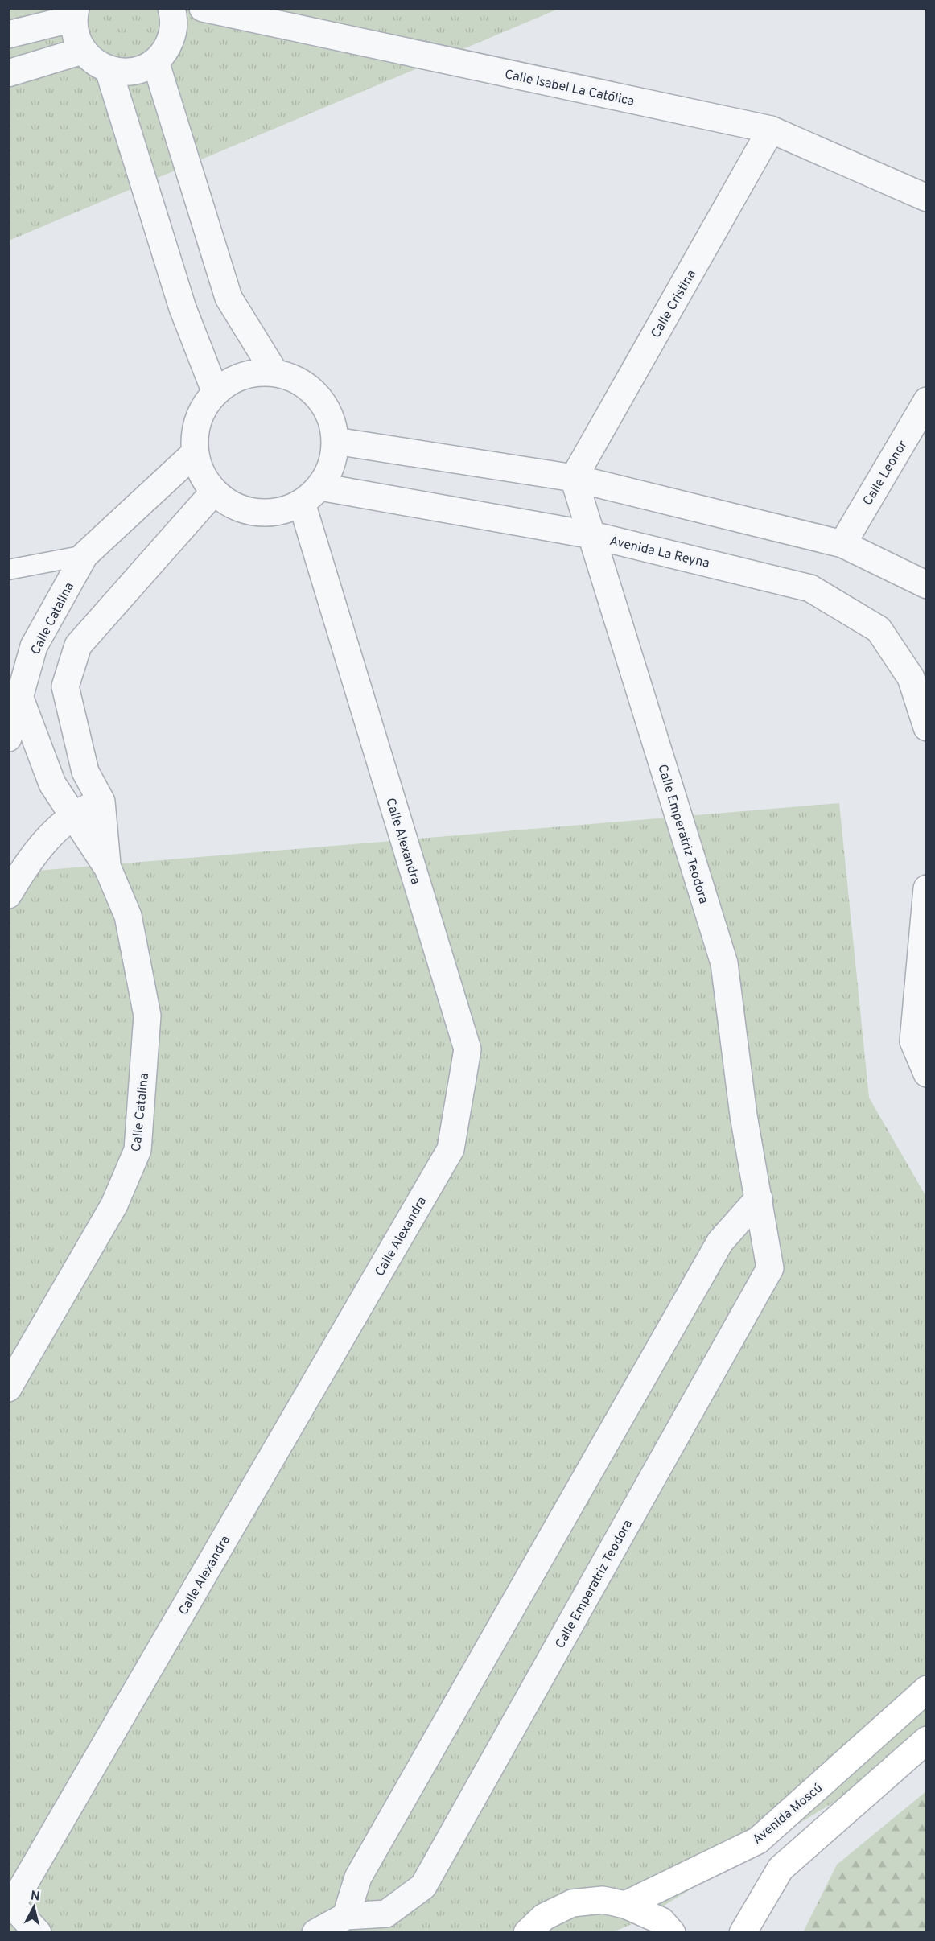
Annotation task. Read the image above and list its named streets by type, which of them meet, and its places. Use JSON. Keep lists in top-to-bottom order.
{
  "streets": {
    "street": [
      "Calle Isabel La Católica",
      "Calle Cristina",
      "Calle Leonor",
      "Avenida La Reyna",
      "Calle Catalina",
      "Calle Emperatriz Teodora",
      "Calle Alexandra",
      "Avenida Moscú"
    ]
  },
  "crossings": [
    ["Calle Isabel La Católica", "Calle Cristina"],
    ["Calle Cristina", "Calle Emperatriz Teodora"],
    ["Avenida La Reyna", "Calle Catalina"],
    ["Avenida La Reyna", "Calle Emperatriz Teodora"],
    ["Avenida La Reyna", "Calle Alexandra"],
    ["Calle Catalina", "Calle Alexandra"]
  ],
  "north": "top"
}
